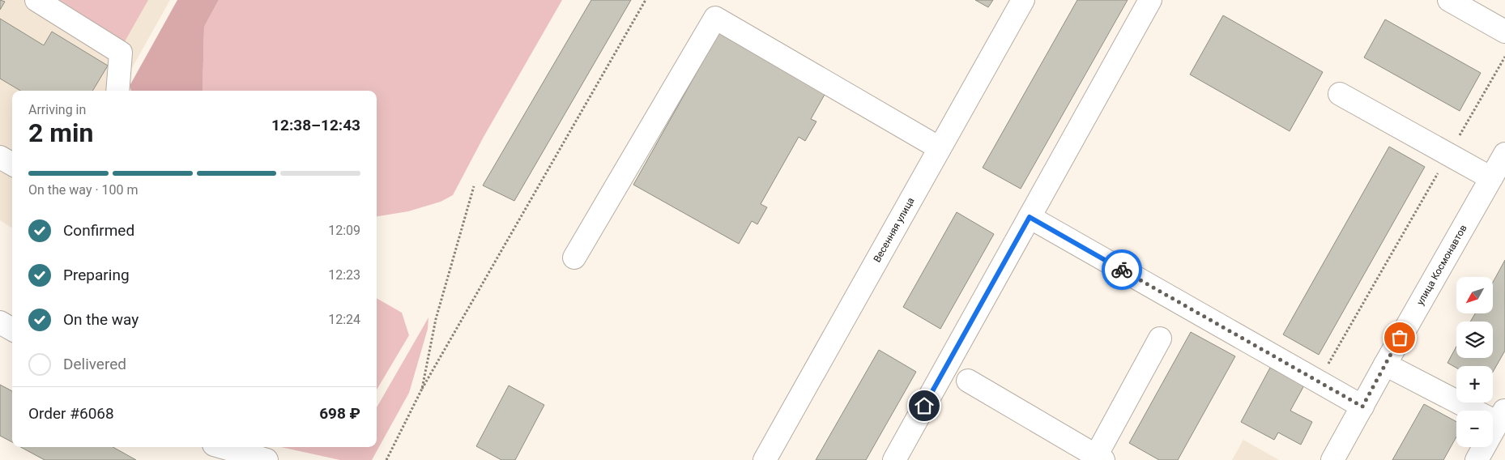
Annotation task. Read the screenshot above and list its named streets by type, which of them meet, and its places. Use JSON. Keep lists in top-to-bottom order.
{
  "streets": {
    "street": ["Весенняя улица", "улица Космонавтов"]
  },
  "north": "bottom left",
  "page": {
    "heading": ["2 min", "Arriving in", "12:38–12:43"],
    "panel": ["Order #6068", "698 ₽"],
    "bar": "On the way · 100 m",
    "list": [
      ["Confirmed", "12:09"],
      ["Preparing", "12:23"],
      ["On the way", "12:24"],
      "Delivered"
    ],
    "map_buttons": ["+", "−"]
  }
}
